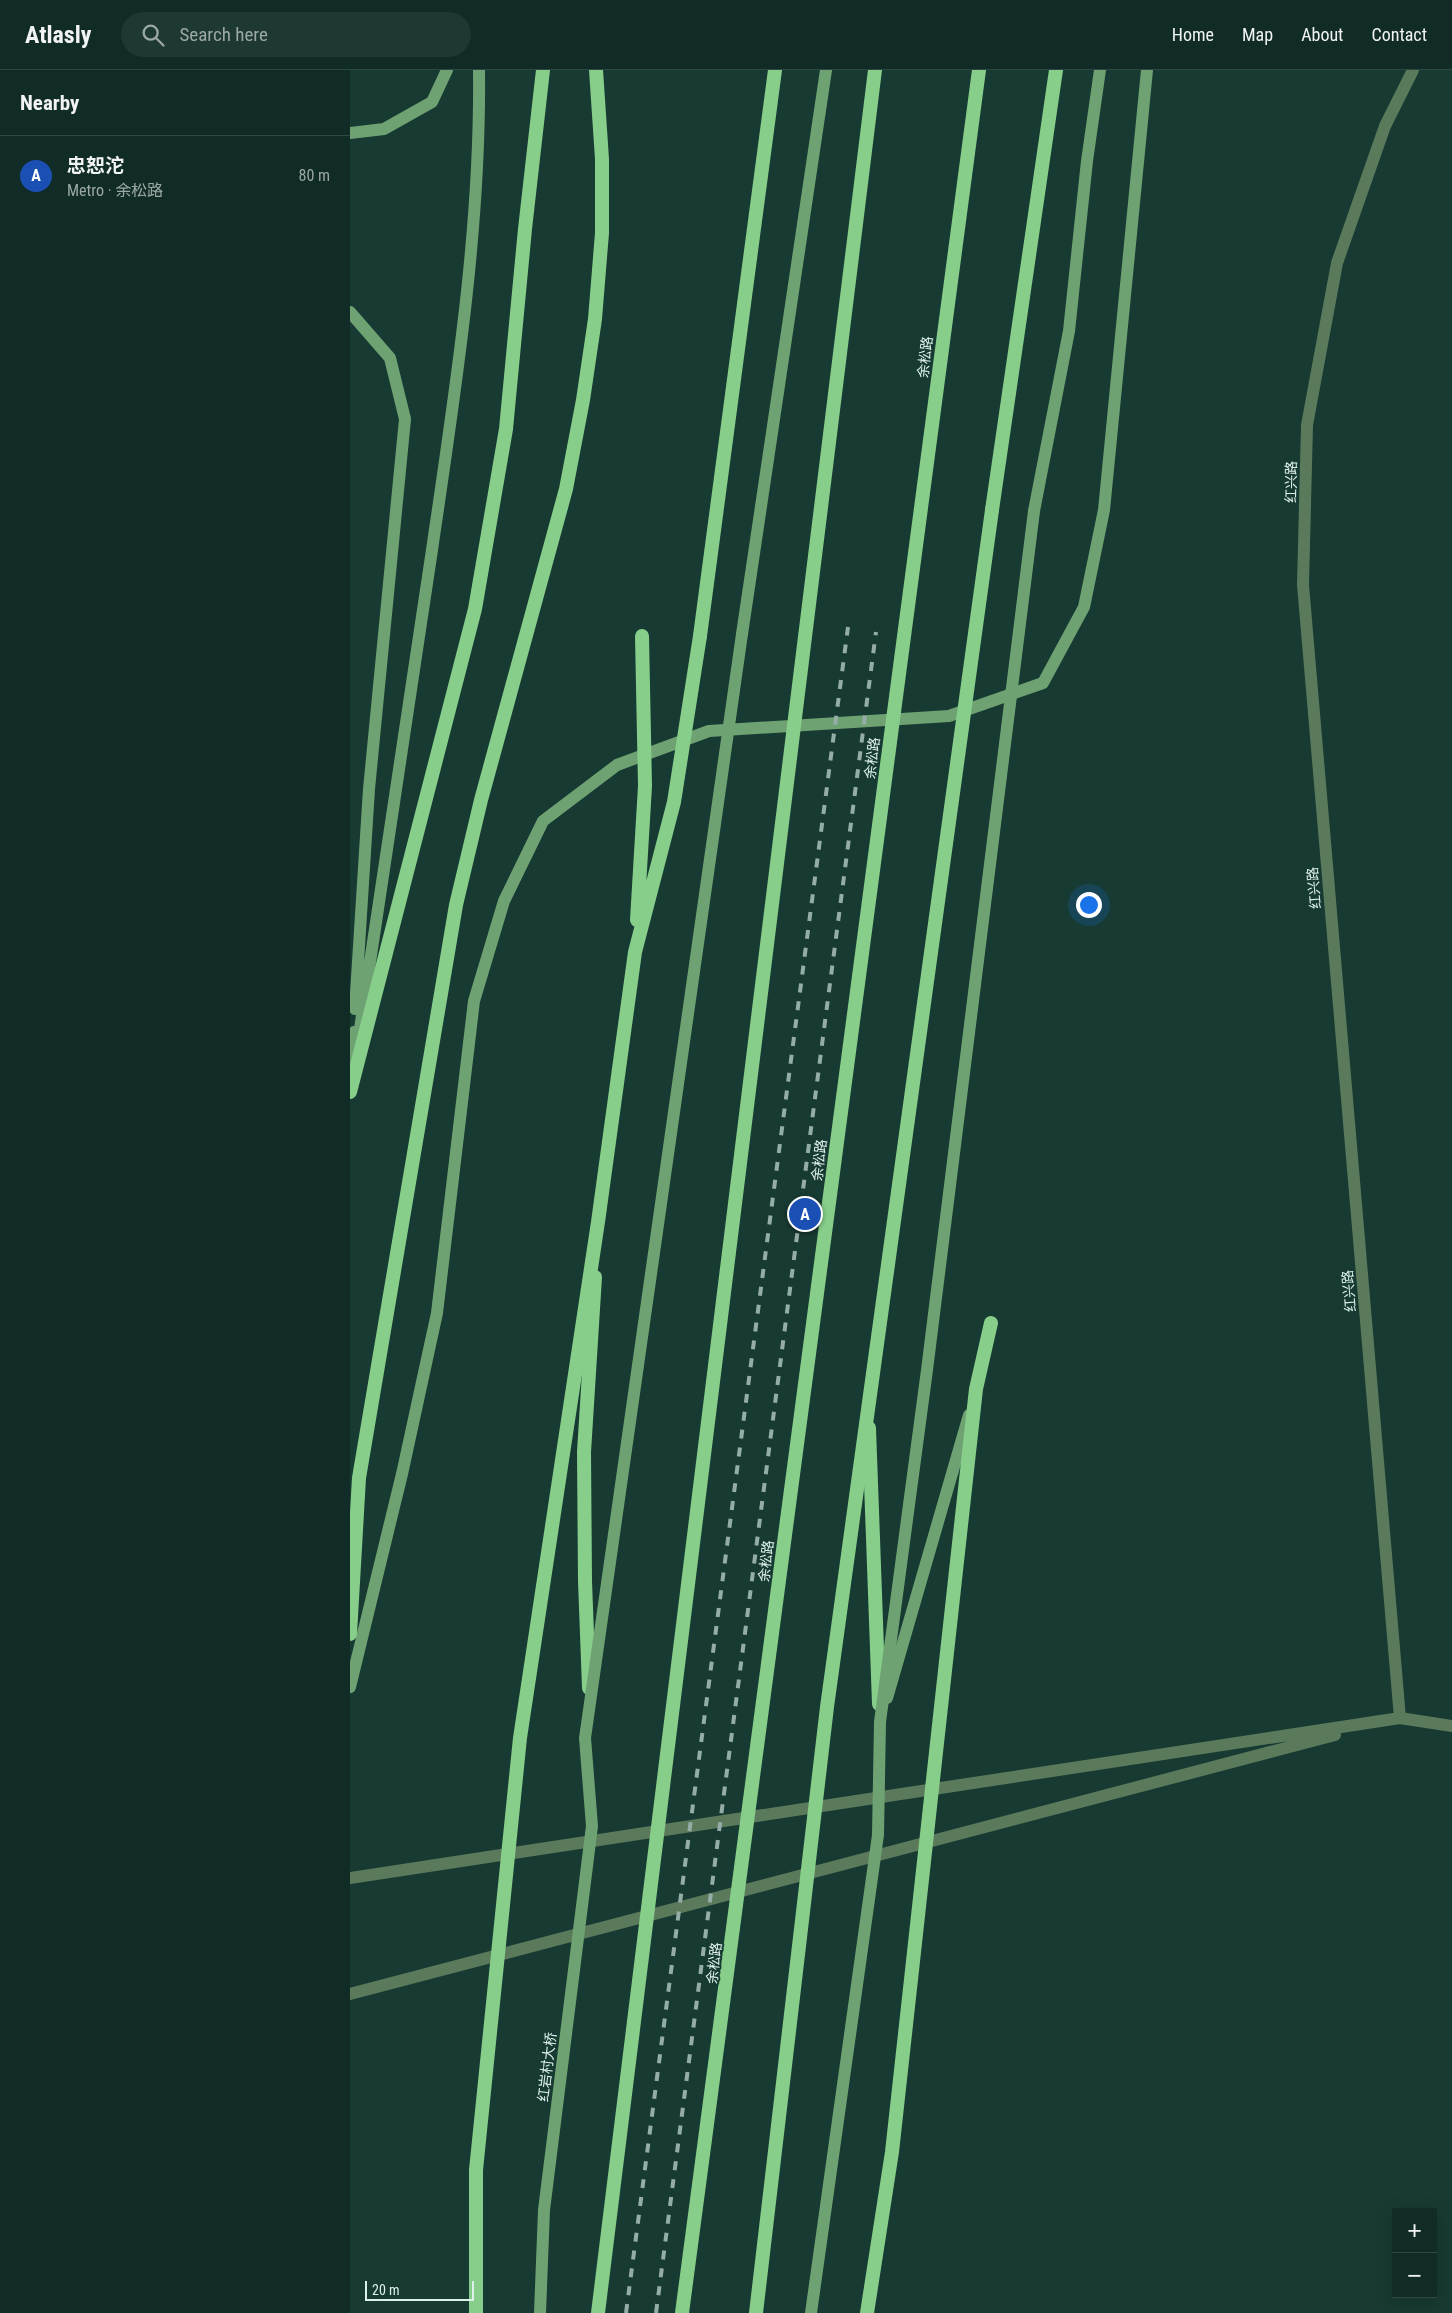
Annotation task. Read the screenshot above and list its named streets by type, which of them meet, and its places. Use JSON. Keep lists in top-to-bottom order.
{
  "streets": {
    "highway": ["余松路"],
    "main road": ["红岩村大桥"],
    "street": ["红兴路"]
  },
  "scale_bar": "20 m",
  "page": {
    "header": "Atlasly",
    "search": "Search here",
    "nav": [
      "Home",
      "Map",
      "About",
      "Contact"
    ],
    "heading": "Nearby",
    "list": [
      {
        "mark": "A",
        "name": "忠恕沱",
        "note": "Metro · 余松路",
        "value": "80 m"
      }
    ],
    "pins": "A",
    "map_buttons": ["+", "−"],
    "scale": "20 m"
  }
}
